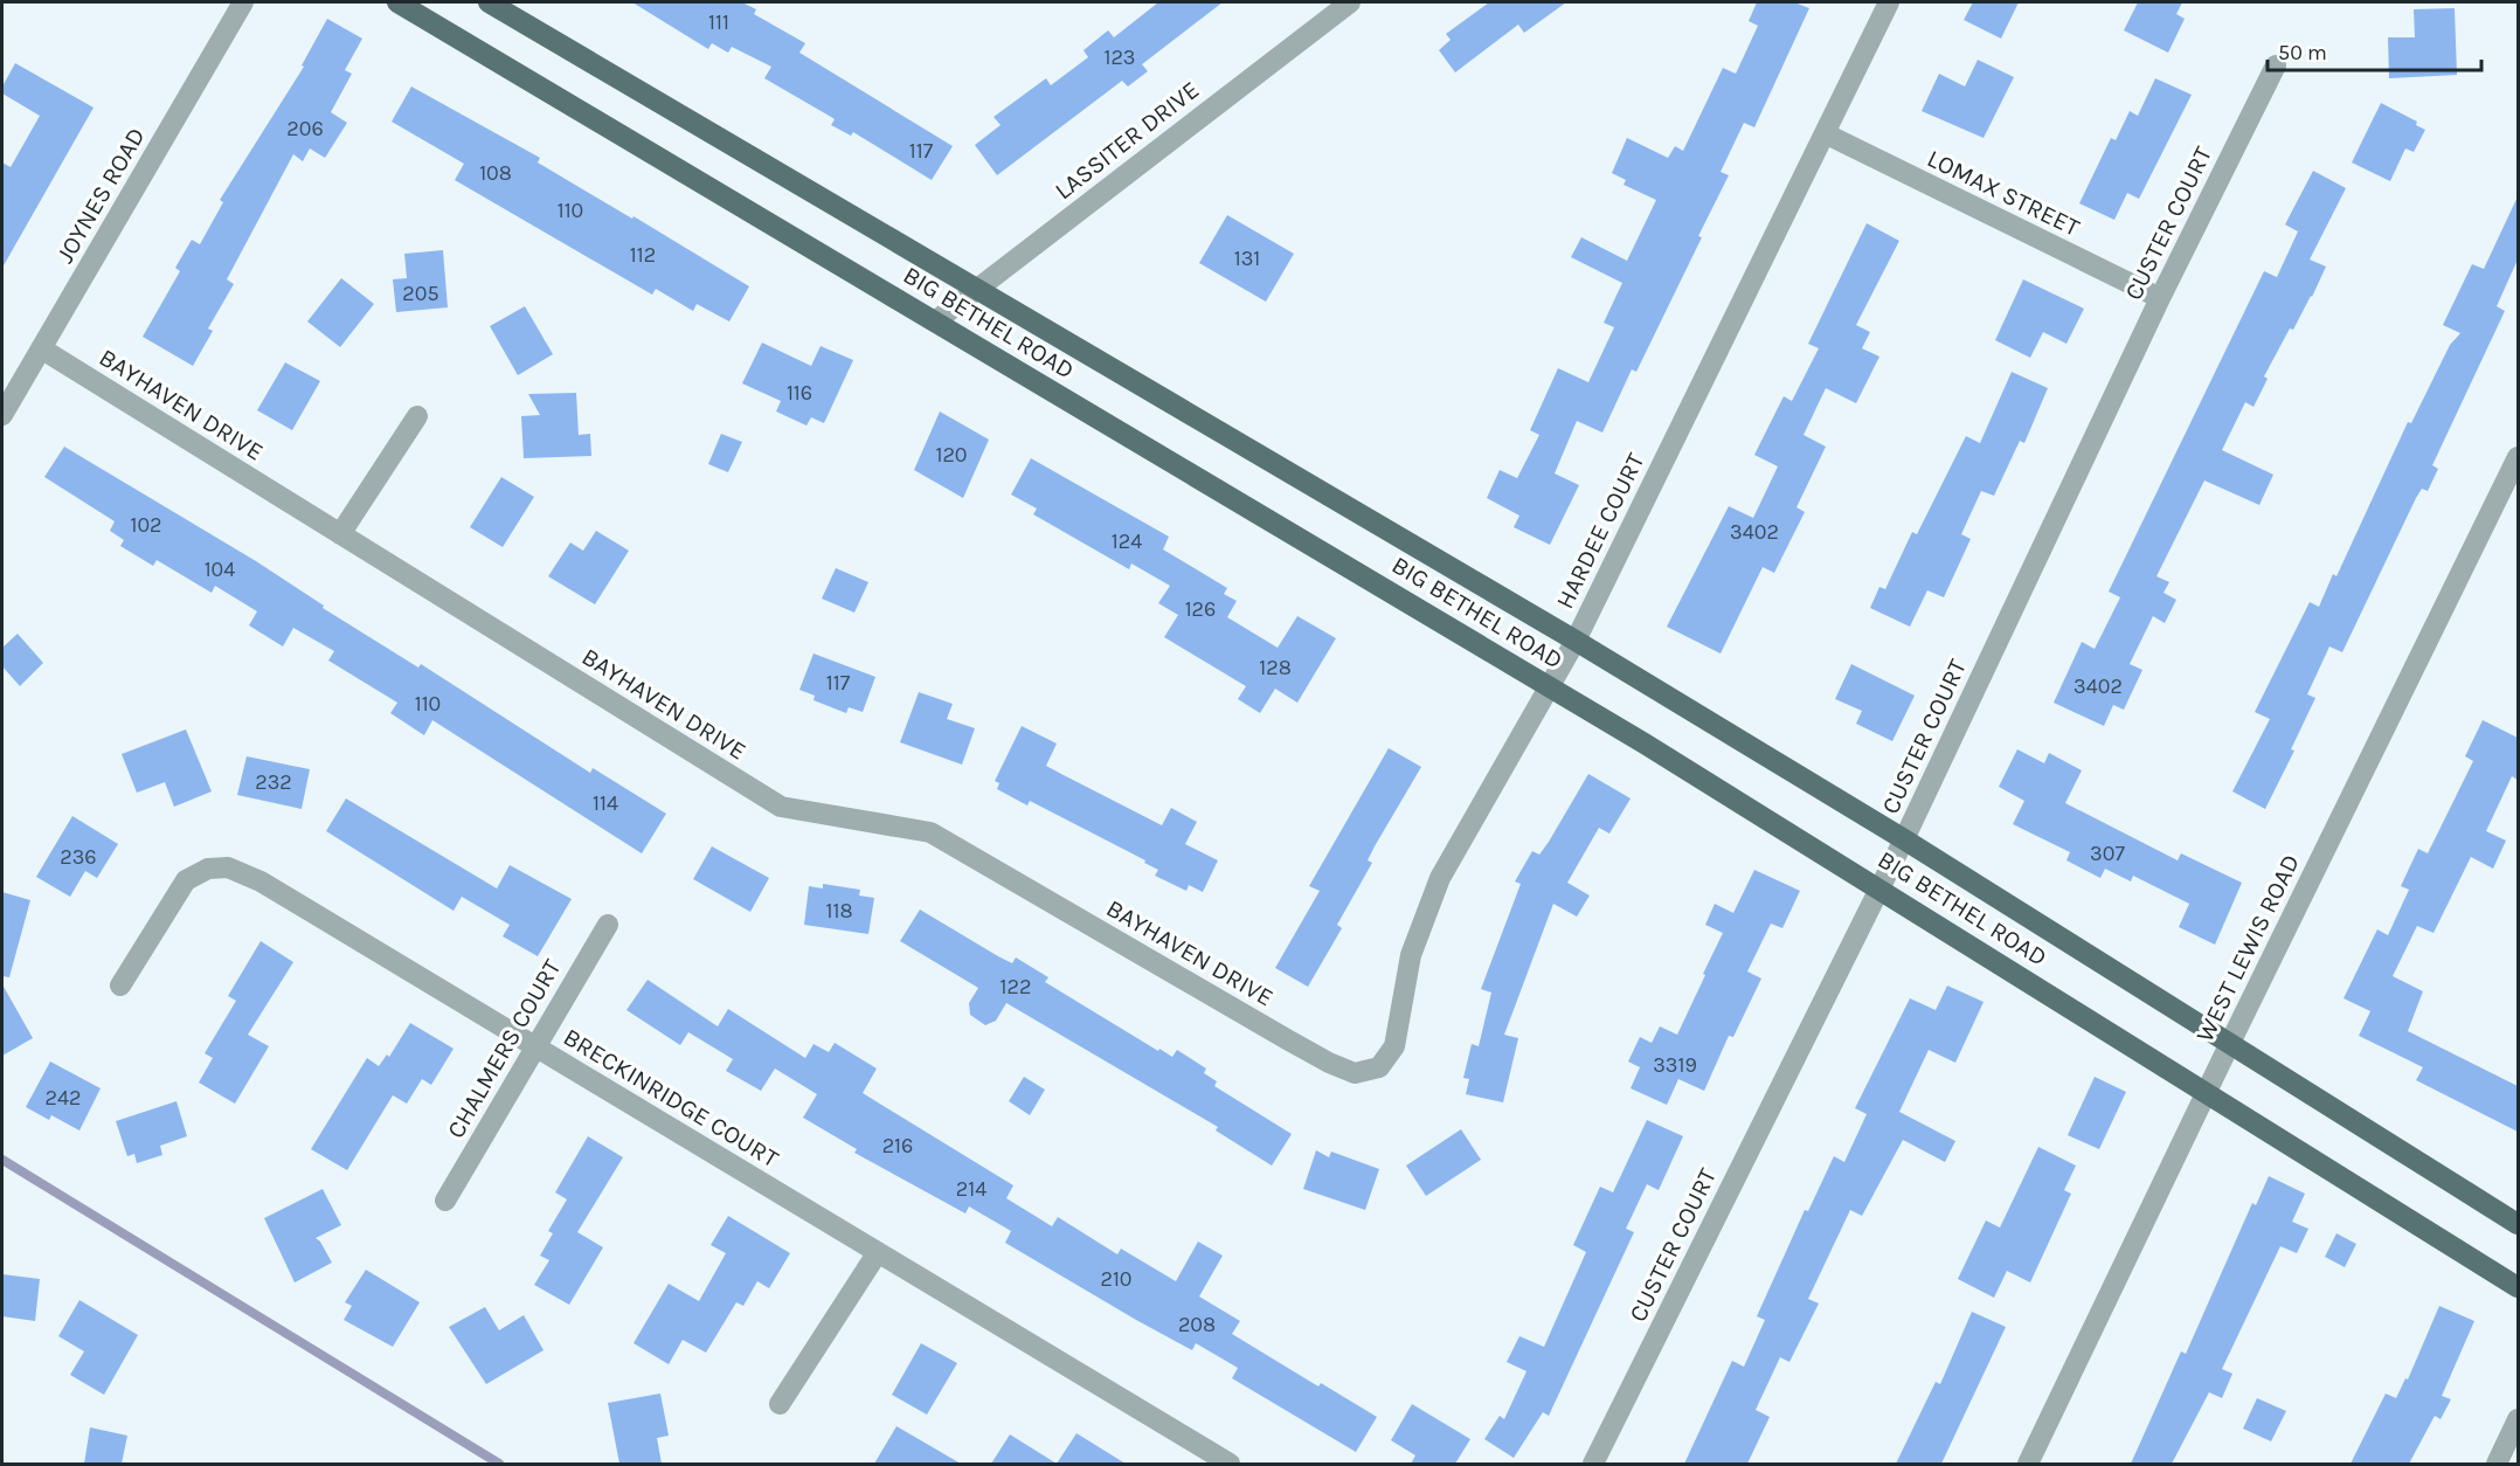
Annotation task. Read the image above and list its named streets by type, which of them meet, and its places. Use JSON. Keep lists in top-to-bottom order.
{
  "streets": {
    "main road": ["BIG BETHEL ROAD"],
    "street": [
      "LASSITER DRIVE",
      "LOMAX STREET",
      "JOYNES ROAD",
      "CUSTER COURT",
      "BAYHAVEN DRIVE",
      "HARDEE COURT",
      "WEST LEWIS ROAD",
      "CHALMERS COURT",
      "BRECKINRIDGE COURT"
    ]
  },
  "crossings": [
    ["LASSITER DRIVE", "BIG BETHEL ROAD"],
    ["LOMAX STREET", "CUSTER COURT"],
    ["LOMAX STREET", "HARDEE COURT"],
    ["JOYNES ROAD", "BAYHAVEN DRIVE"],
    ["CUSTER COURT", "BIG BETHEL ROAD"],
    ["BIG BETHEL ROAD", "HARDEE COURT"],
    ["BIG BETHEL ROAD", "WEST LEWIS ROAD"],
    ["BAYHAVEN DRIVE", "HARDEE COURT"],
    ["CHALMERS COURT", "BRECKINRIDGE COURT"]
  ],
  "house_numbers": [
    "111",
    "123",
    "206",
    "117",
    "108",
    "110",
    "112",
    "131",
    "205",
    "116",
    "120",
    "102",
    "3402",
    "124",
    "104",
    "126",
    "128",
    "117",
    "3402",
    "110",
    "232",
    "114",
    "307",
    "236",
    "118",
    "122",
    "3319",
    "242",
    "216",
    "214",
    "210",
    "208"
  ],
  "scale_bar": "50 m"
}
